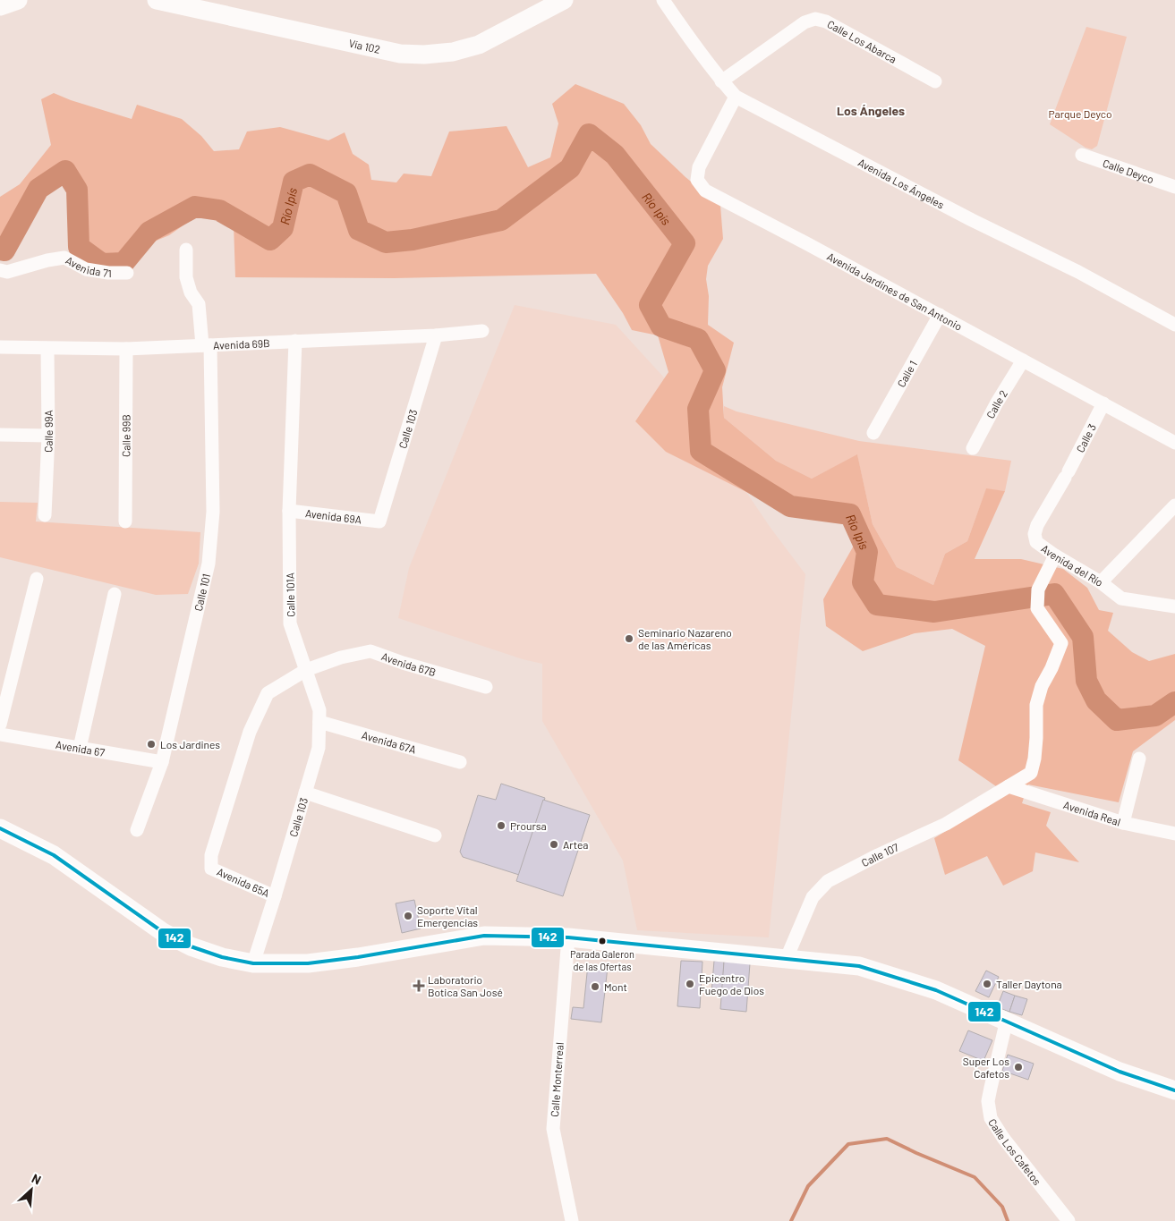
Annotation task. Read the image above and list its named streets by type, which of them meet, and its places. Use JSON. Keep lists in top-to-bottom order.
{
  "streets": {
    "main road": ["Vía 102"],
    "street": [
      "Calle Los Abarca",
      "Calle Deyco",
      "Avenida Los Ángeles",
      "Avenida 71",
      "Avenida Jardines de San Antonio",
      "Avenida 69B",
      "Calle 1",
      "Calle 2",
      "Calle 103",
      "Calle 99A",
      "Calle 99B",
      "Calle 3",
      "Avenida 69A",
      "Avenida del Río",
      "Calle 101",
      "Calle 101A",
      "Avenida 67B",
      "Avenida 67A",
      "Avenida 67",
      "Avenida Real",
      "Calle 107",
      "Avenida 65A",
      "Calle Monterreal",
      "Calle Los Cafetos"
    ]
  },
  "crossings": [
    ["Calle Los Abarca", "Avenida Los Ángeles"],
    ["Avenida Los Ángeles", "Avenida Jardines de San Antonio"],
    ["Avenida Jardines de San Antonio", "Calle 1"],
    ["Avenida Jardines de San Antonio", "Calle 2"],
    ["Avenida Jardines de San Antonio", "Calle 3"],
    ["Avenida 69B", "Calle 103"],
    ["Avenida 69B", "Calle 99A"],
    ["Avenida 69B", "Calle 99B"],
    ["Avenida 69B", "Calle 101"],
    ["Avenida 69B", "Calle 101A"],
    ["Calle 103", "Avenida 69A"],
    ["Calle 103", "Calle 101A"],
    ["Calle 103", "Avenida 67B"],
    ["Calle 103", "Avenida 67A"],
    ["Calle 103", "Avenida 65A"],
    ["Calle 3", "Avenida del Río"],
    ["Avenida 69A", "Calle 101A"],
    ["Avenida del Río", "Calle 107"],
    ["Calle 101", "Avenida 67"],
    ["Calle 101A", "Avenida 67B"],
    ["Calle 101A", "Avenida 65A"],
    ["Avenida 67B", "Avenida 65A"],
    ["Avenida Real", "Calle 107"]
  ],
  "districts": ["Los Ángeles"],
  "water": ["Río Ipís"],
  "parks": ["Parque Deyco"],
  "places": {
    "other": [
      "Seminario Nazareno de las Américas",
      "Los Jardines",
      "Proursa",
      "Artea",
      "Soporte Vital Emergencias",
      "Parada Galeron de las Ofertas",
      "Epicentro Fuego de Dios",
      "Taller Daytona",
      "Mont",
      "Super Los Cafetos"
    ],
    "health": ["Laboratorio Botica San José"]
  },
  "lines": ["transit line 142"],
  "north": "top right"
}
